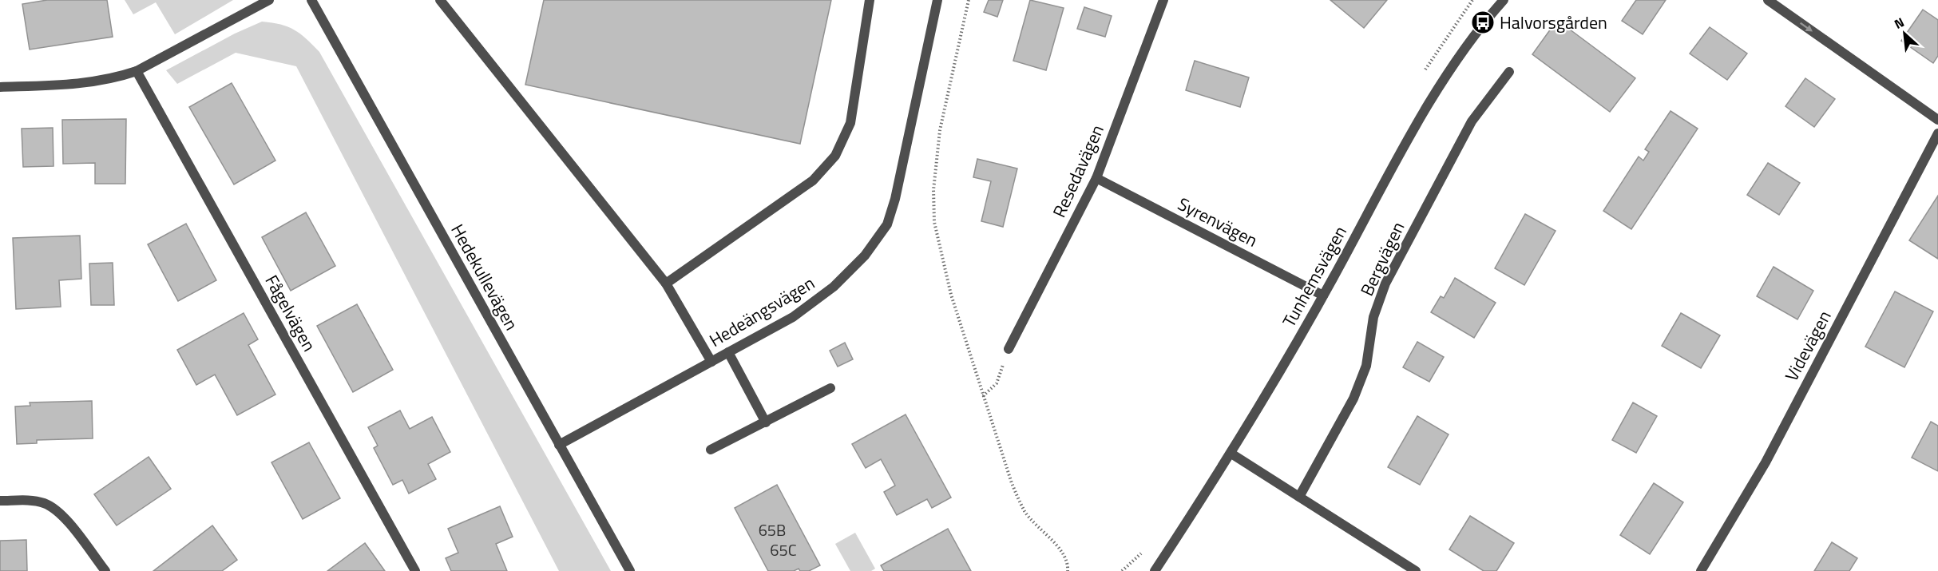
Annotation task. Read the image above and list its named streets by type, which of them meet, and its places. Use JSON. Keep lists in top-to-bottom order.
{
  "streets": {
    "street": [
      "Resedavägen",
      "Syrenvägen",
      "Bergvägen",
      "Tunhemsvägen",
      "Hedekullevägen",
      "Hedeängsvägen",
      "Fågelvägen",
      "Videvägen"
    ]
  },
  "crossings": [
    ["Resedavägen", "Syrenvägen"],
    ["Syrenvägen", "Tunhemsvägen"],
    ["Hedekullevägen", "Hedeängsvägen"]
  ],
  "places": {
    "bus stop": ["Halvorsgården"]
  },
  "house_numbers": ["65B", "65C"],
  "north": "top left"
}
